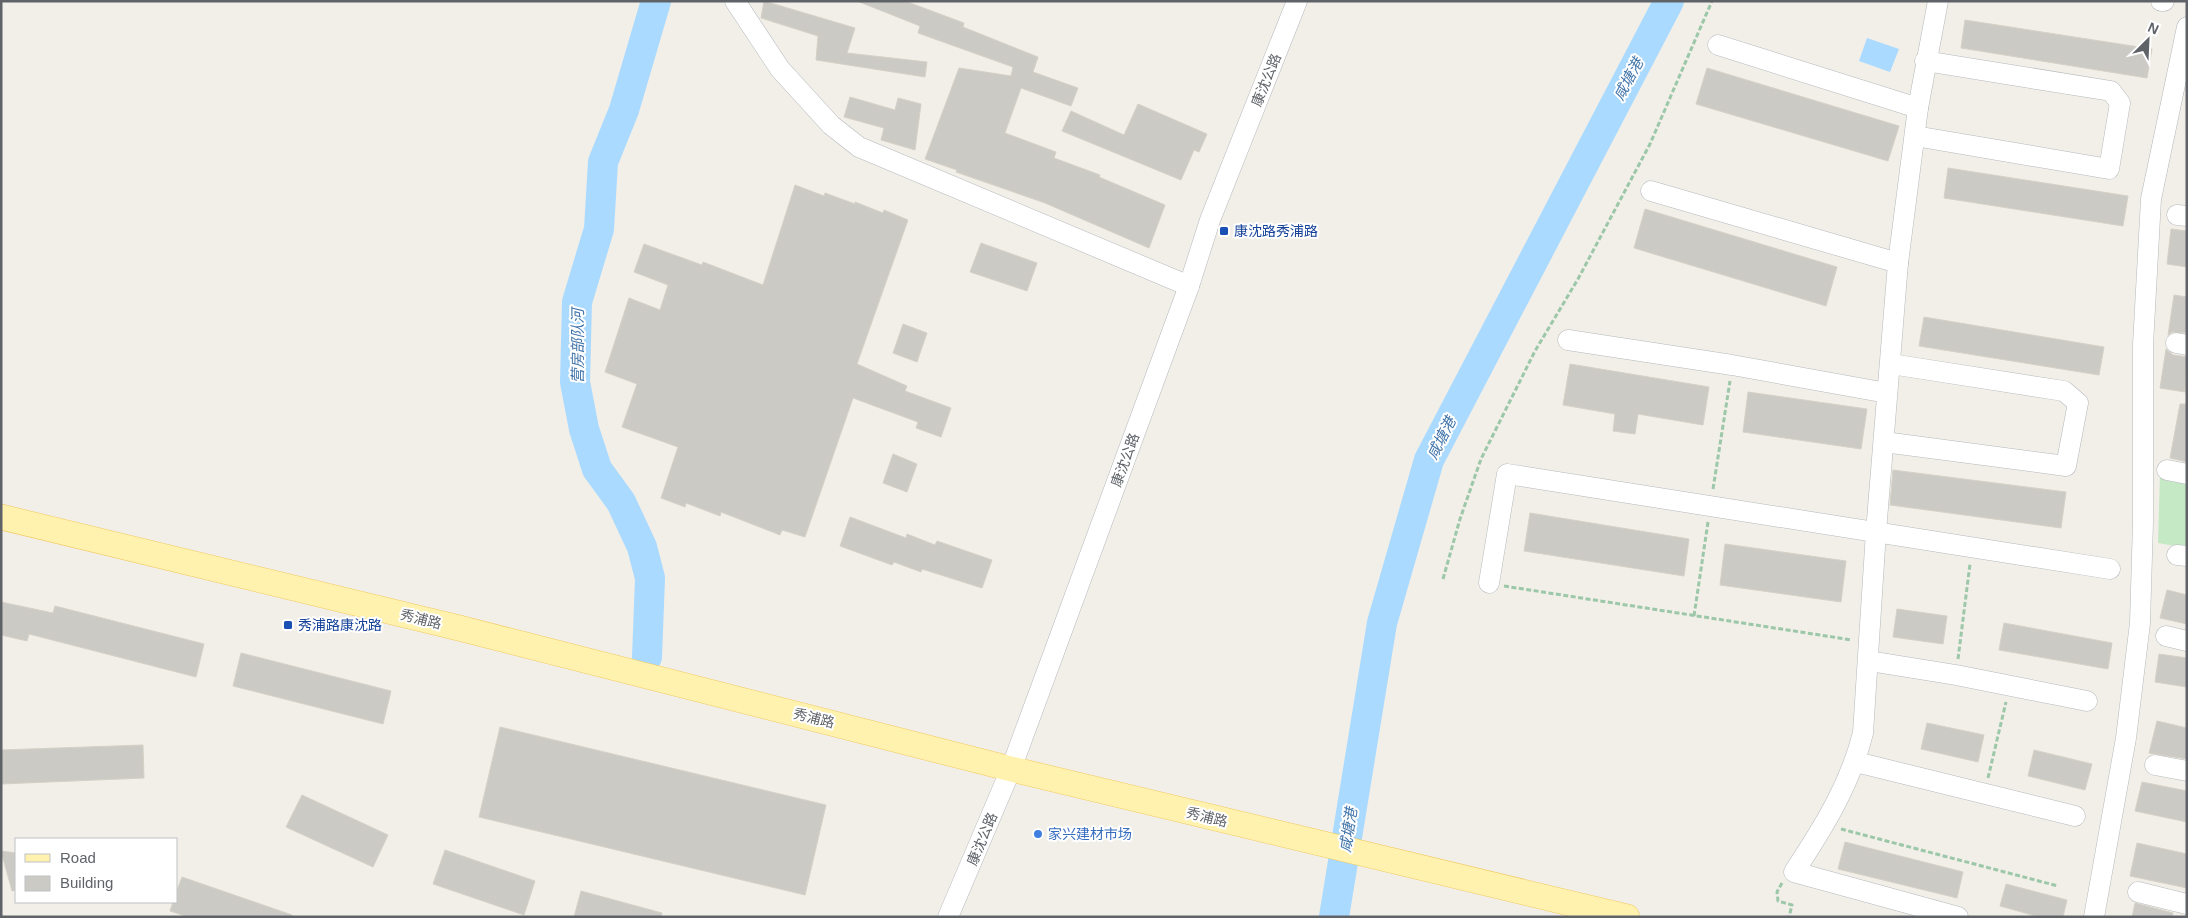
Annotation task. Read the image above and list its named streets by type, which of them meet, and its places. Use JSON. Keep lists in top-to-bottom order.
{
  "streets": {
    "main road": ["秀浦路"],
    "street": ["康沈公路"]
  },
  "crossings": [
    ["康沈公路", "秀浦路"]
  ],
  "water": ["咸塘港", "营房部队河"],
  "places": {
    "transit": ["康沈路秀浦路", "秀浦路康沈路"],
    "other": ["家兴建材市场"]
  },
  "legend": ["Road", "Building"],
  "north": "top right"
}
